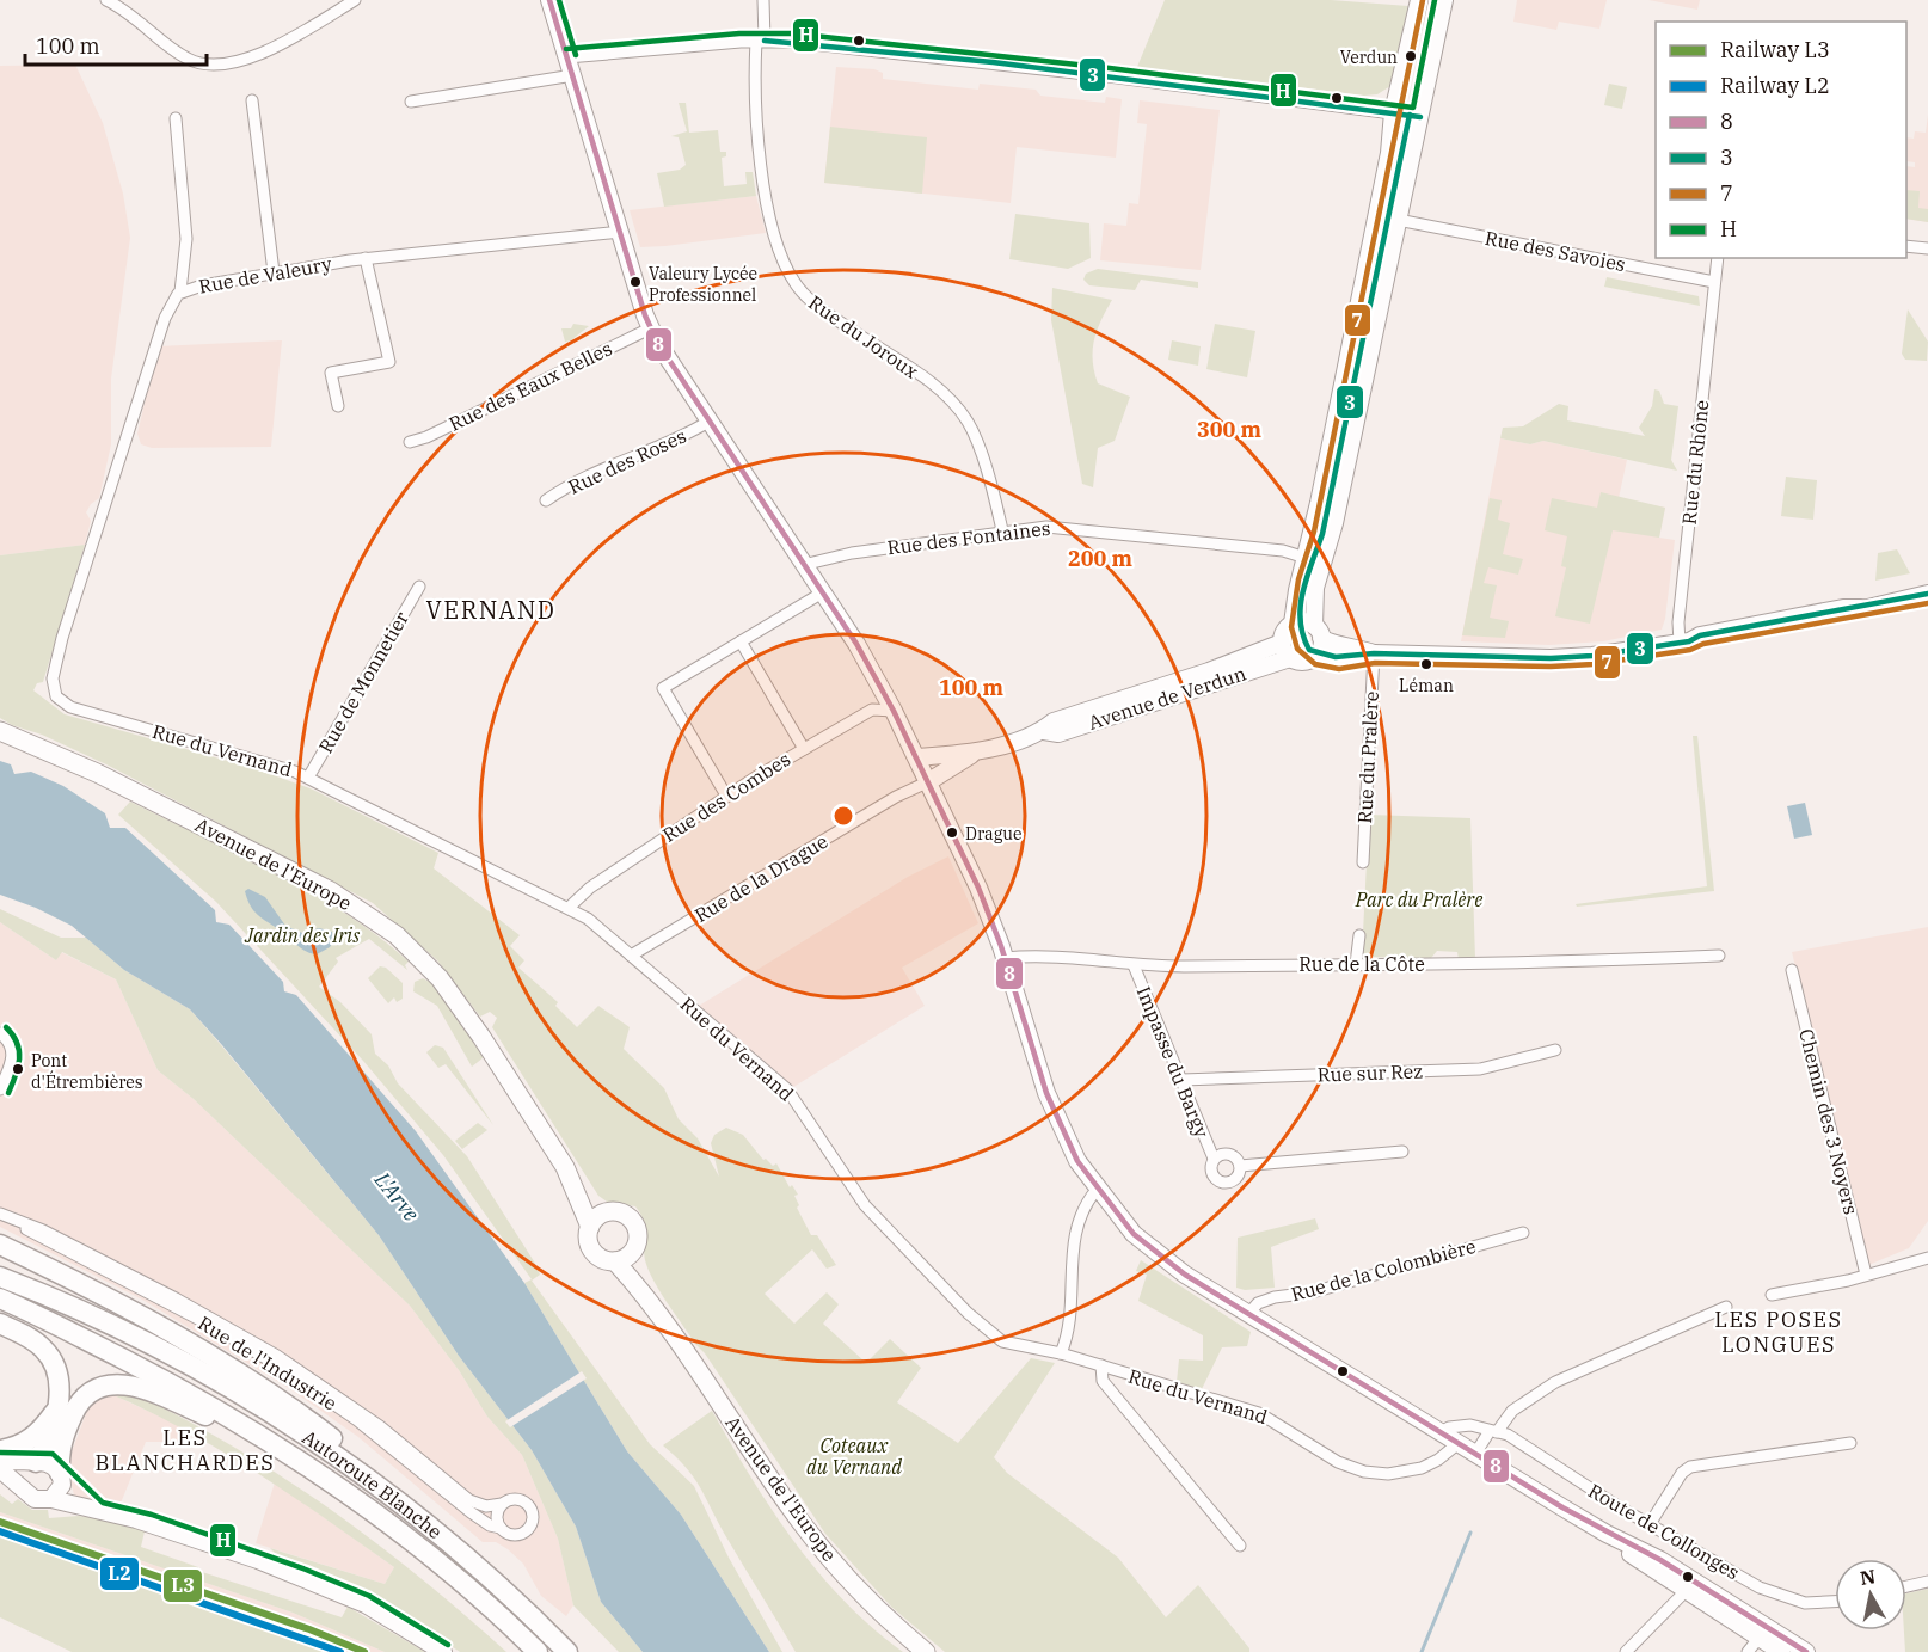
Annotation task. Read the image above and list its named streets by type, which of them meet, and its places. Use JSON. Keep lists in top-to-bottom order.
{
  "streets": {
    "highway": ["Autoroute Blanche"],
    "main road": ["Avenue de Verdun", "Avenue de l'Europe"],
    "street": [
      "Rue des Savoies",
      "Rue de Valeury",
      "Rue du Joroux",
      "Rue des Eaux Belles",
      "Rue des Roses",
      "Rue du Rhône",
      "Rue des Fontaines",
      "Rue de Monnetier",
      "Rue du Vernand",
      "Rue du Pralère",
      "Rue des Combes",
      "Rue de la Drague",
      "Rue de la Côte",
      "Impasse du Bargy",
      "Rue sur Rez",
      "Chemin des 3 Noyers",
      "Rue de la Colombière",
      "Rue de l'Industrie",
      "Route de Collonges"
    ]
  },
  "crossings": [
    ["Rue des Savoies", "Rue du Rhône"],
    ["Rue de Valeury", "Rue du Vernand"],
    ["Rue du Joroux", "Rue des Fontaines"],
    ["Rue de Monnetier", "Rue du Vernand"],
    ["Avenue de Verdun", "Rue de la Drague"],
    ["Rue du Vernand", "Rue des Combes"],
    ["Rue du Vernand", "Rue de la Drague"],
    ["Rue de la Côte", "Impasse du Bargy"],
    ["Impasse du Bargy", "Rue sur Rez"]
  ],
  "districts": ["VERNAND", "LES POSES LONGUES", "LES BLANCHARDES"],
  "water": ["L'Arve"],
  "parks": ["Parc du Pralère", "Jardin des Iris", "Coteaux du Vernand"],
  "places": [
    "Verdun",
    "Valeury Lycée Professionnel",
    "Léman",
    "Drague",
    "Pont d'Étrembières"
  ],
  "lines": [
    "transit line 8",
    "transit line 7",
    "transit line H",
    "transit line 3",
    "rail line L3",
    "rail line L2"
  ],
  "legend": [
    "Railway L3",
    "Railway L2",
    "8",
    "3",
    "7",
    "H"
  ],
  "scale_bar": "100 m",
  "north": "top",
  "rings": ["300 m", "200 m", "100 m"]
}
